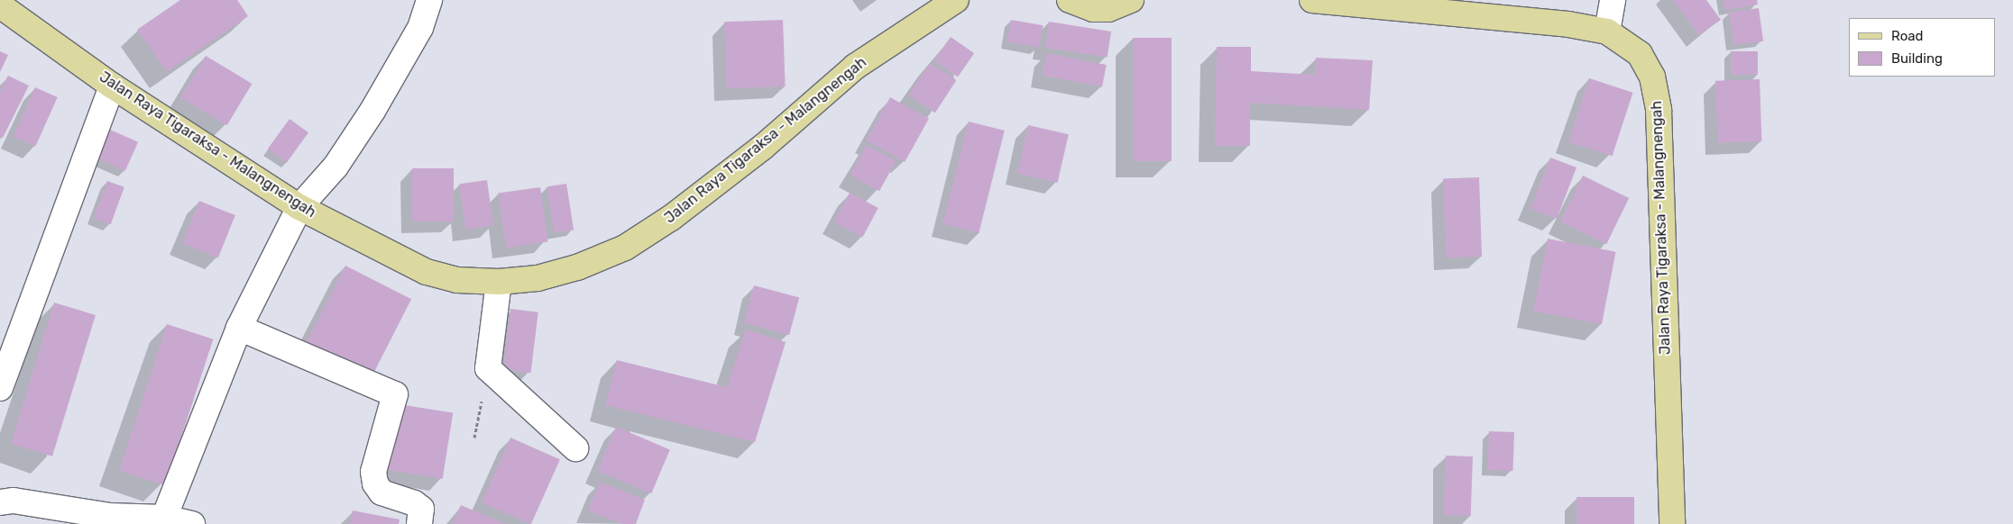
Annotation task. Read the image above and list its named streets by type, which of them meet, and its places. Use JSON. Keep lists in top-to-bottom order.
{
  "streets": {
    "main road": ["Jalan Raya Tigaraksa - Malangnengah"]
  },
  "legend": ["Road", "Building"]
}
